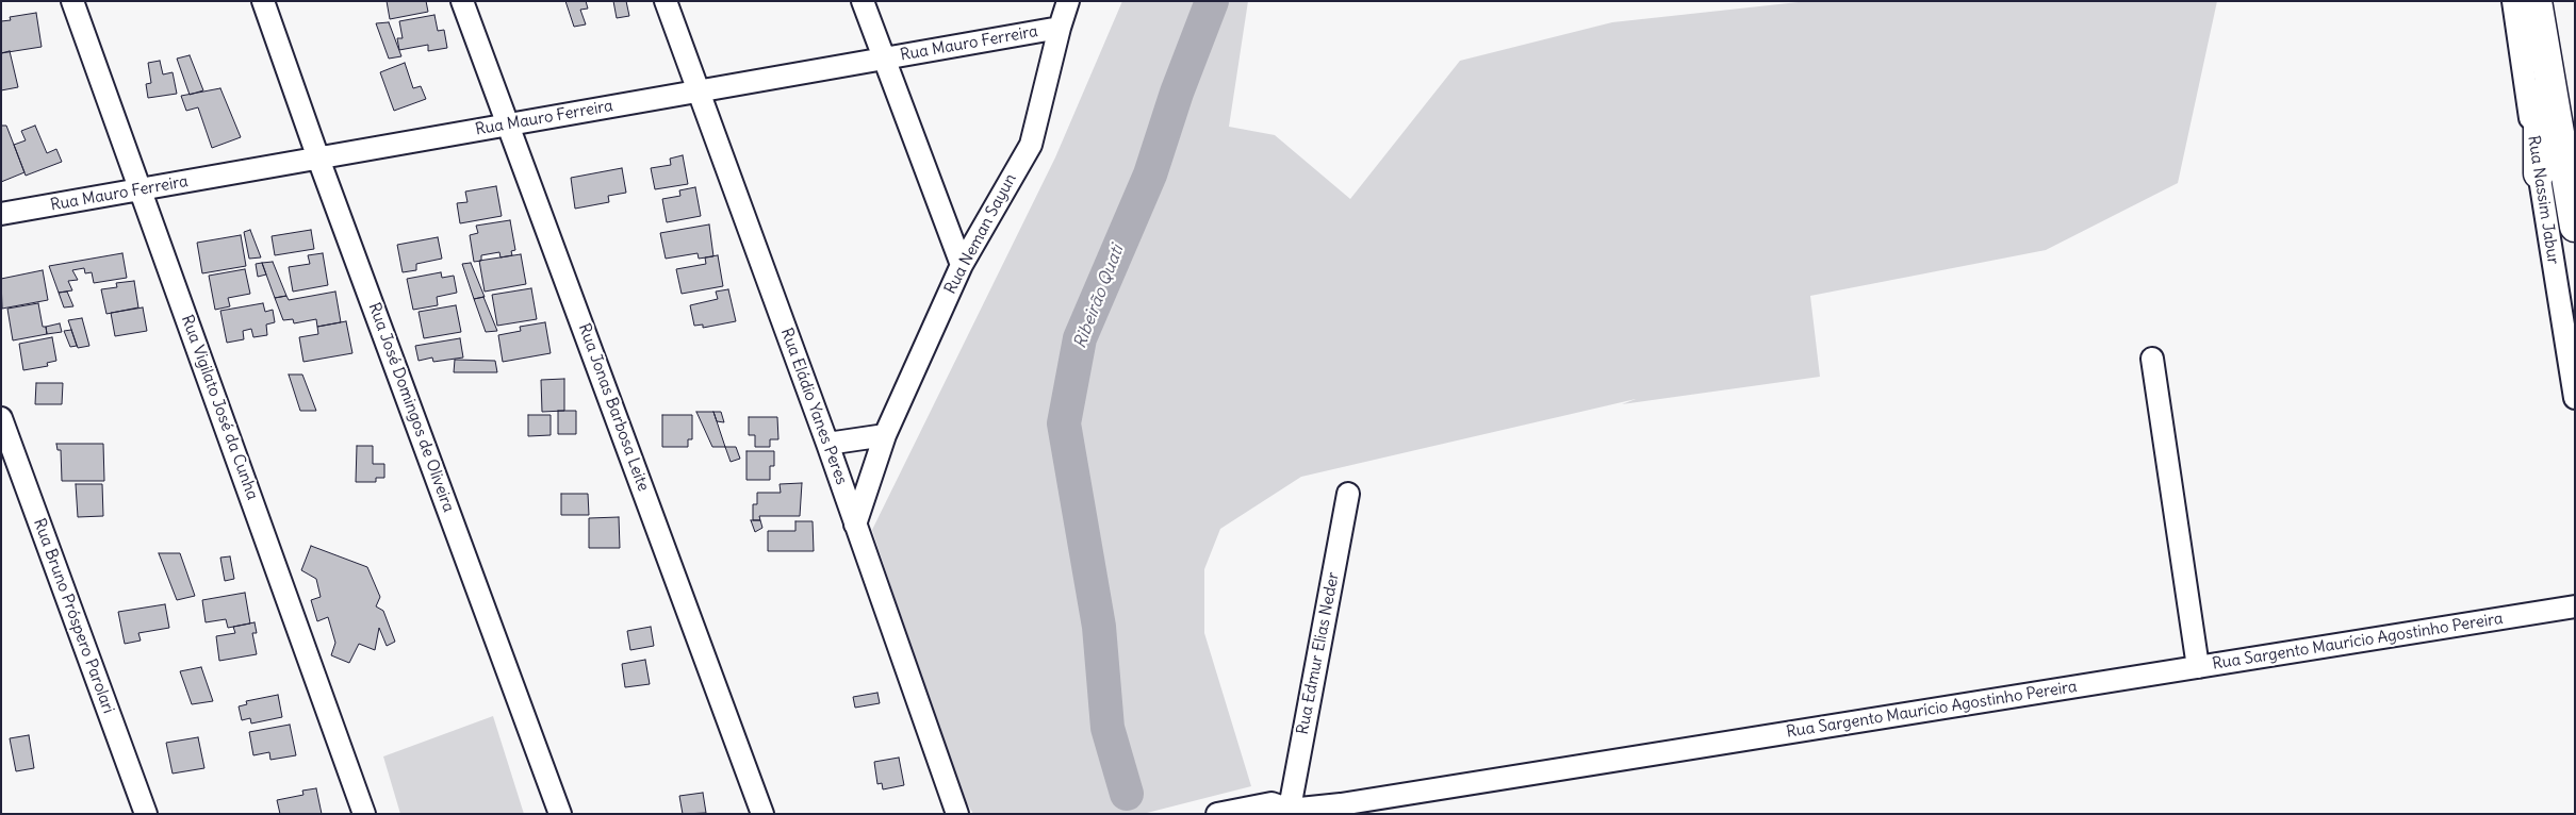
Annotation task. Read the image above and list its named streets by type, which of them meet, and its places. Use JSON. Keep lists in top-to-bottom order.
{
  "streets": {
    "street": [
      "Rua Mauro Ferreira",
      "Rua Nassim Jabur",
      "Rua Neman Sayun",
      "Rua Eládio Yanes Peres",
      "Rua Vigilato José da Cunha",
      "Rua José Domingos de Oliveira",
      "Rua Jonas Barbosa Leite",
      "Rua Bruno Próspero Parolari",
      "Rua Sargento Maurício Agostinho Pereira",
      "Rua Edmur Elias Neder"
    ]
  },
  "crossings": [
    ["Rua Mauro Ferreira", "Rua Neman Sayun"],
    ["Rua Mauro Ferreira", "Rua Eládio Yanes Peres"],
    ["Rua Mauro Ferreira", "Rua Vigilato José da Cunha"],
    ["Rua Mauro Ferreira", "Rua José Domingos de Oliveira"],
    ["Rua Mauro Ferreira", "Rua Jonas Barbosa Leite"],
    ["Rua Neman Sayun", "Rua Eládio Yanes Peres"],
    ["Rua Sargento Maurício Agostinho Pereira", "Rua Edmur Elias Neder"]
  ],
  "water": ["Ribeirão Quati"]
}
